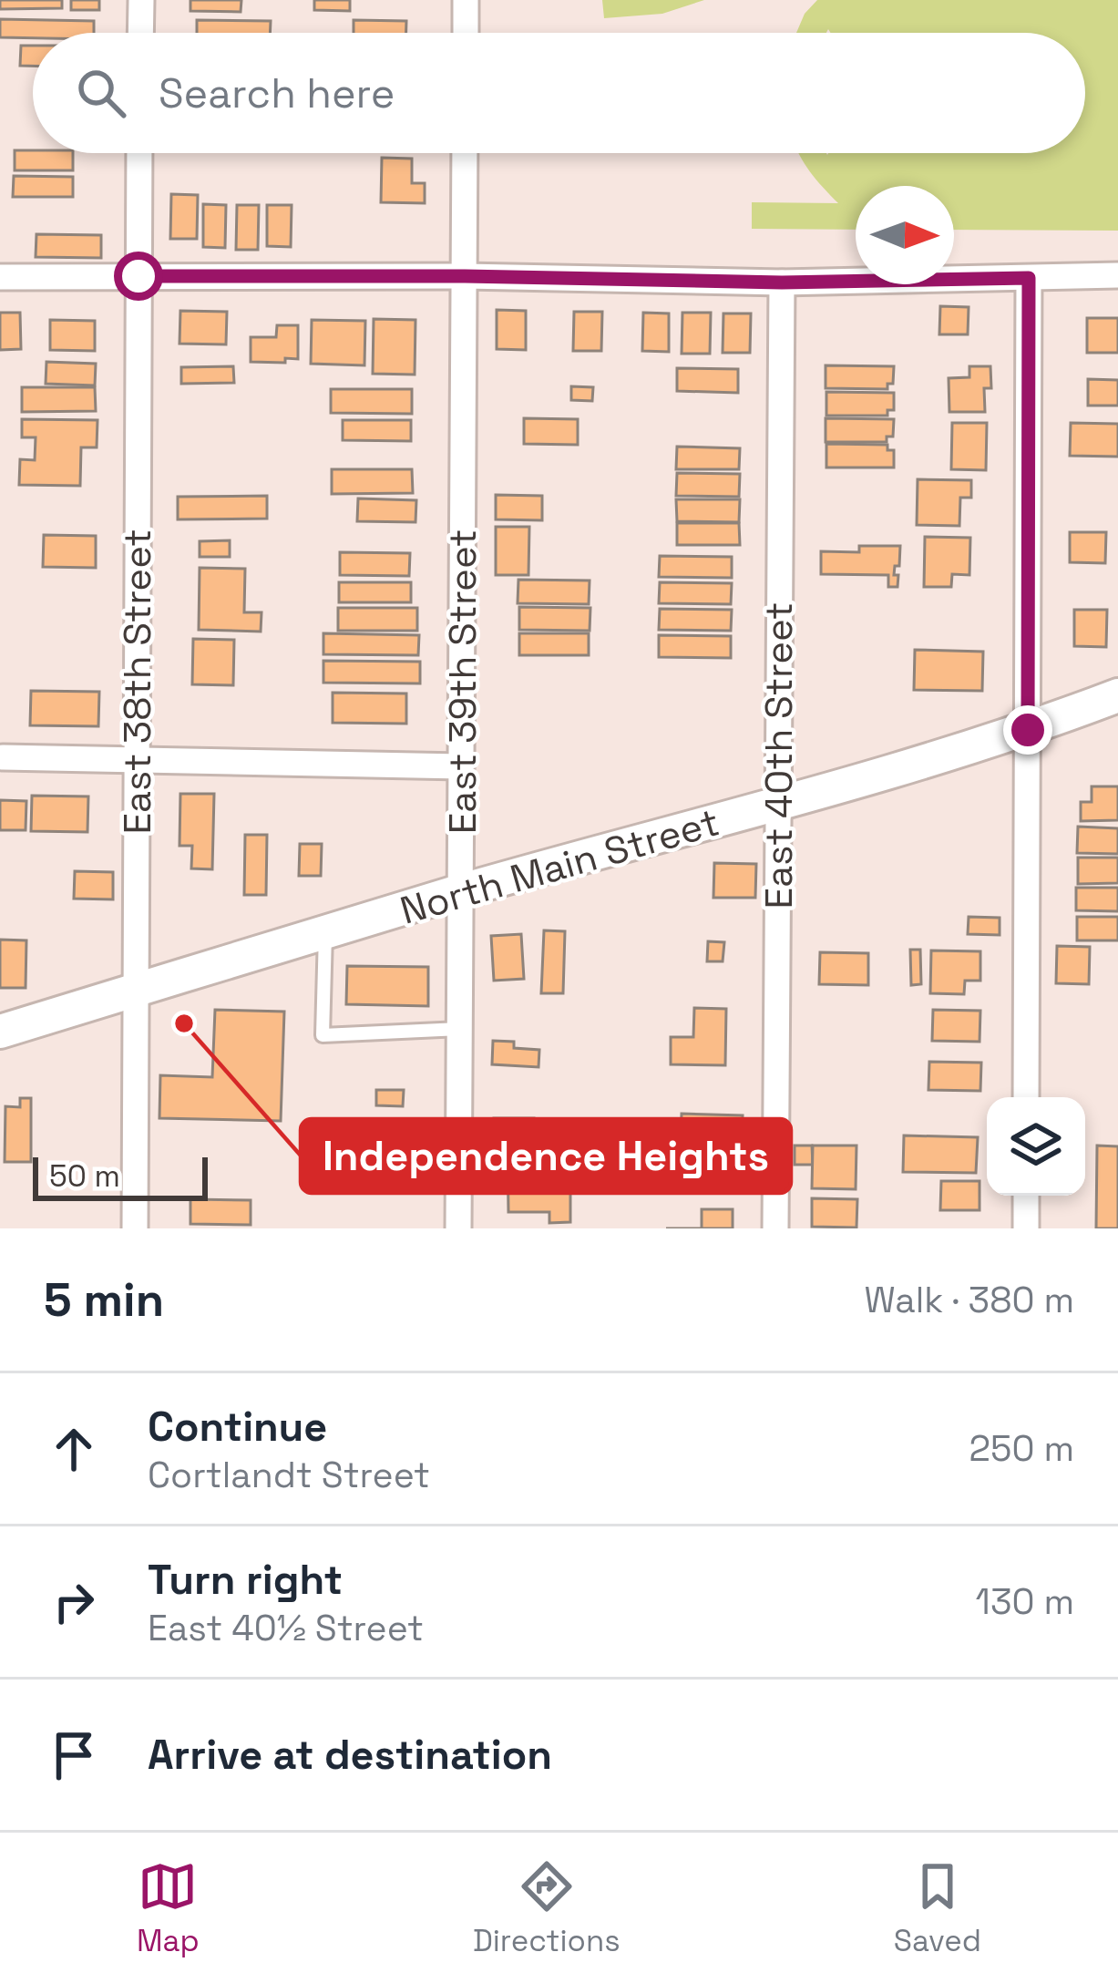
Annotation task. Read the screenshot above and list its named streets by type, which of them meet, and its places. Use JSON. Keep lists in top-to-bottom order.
{
  "streets": {
    "main road": ["North Main Street"],
    "street": ["East 38th Street", "East 39th Street", "East 40th Street"]
  },
  "crossings": [
    ["East 38th Street", "North Main Street"],
    ["East 39th Street", "North Main Street"],
    ["East 40th Street", "North Main Street"]
  ],
  "places": ["Independence Heights"],
  "scale_bar": "50 m",
  "north": "right",
  "page": {
    "search": "Search here",
    "scale": "50 m",
    "heading": ["5 min", "Walk · 380 m"],
    "list": [
      ["Continue", "Cortlandt Street", "250 m"],
      ["Turn right", "East 40½ Street", "130 m"],
      "Arrive at destination"
    ],
    "nav": ["Map", "Directions", "Saved"]
  }
}
